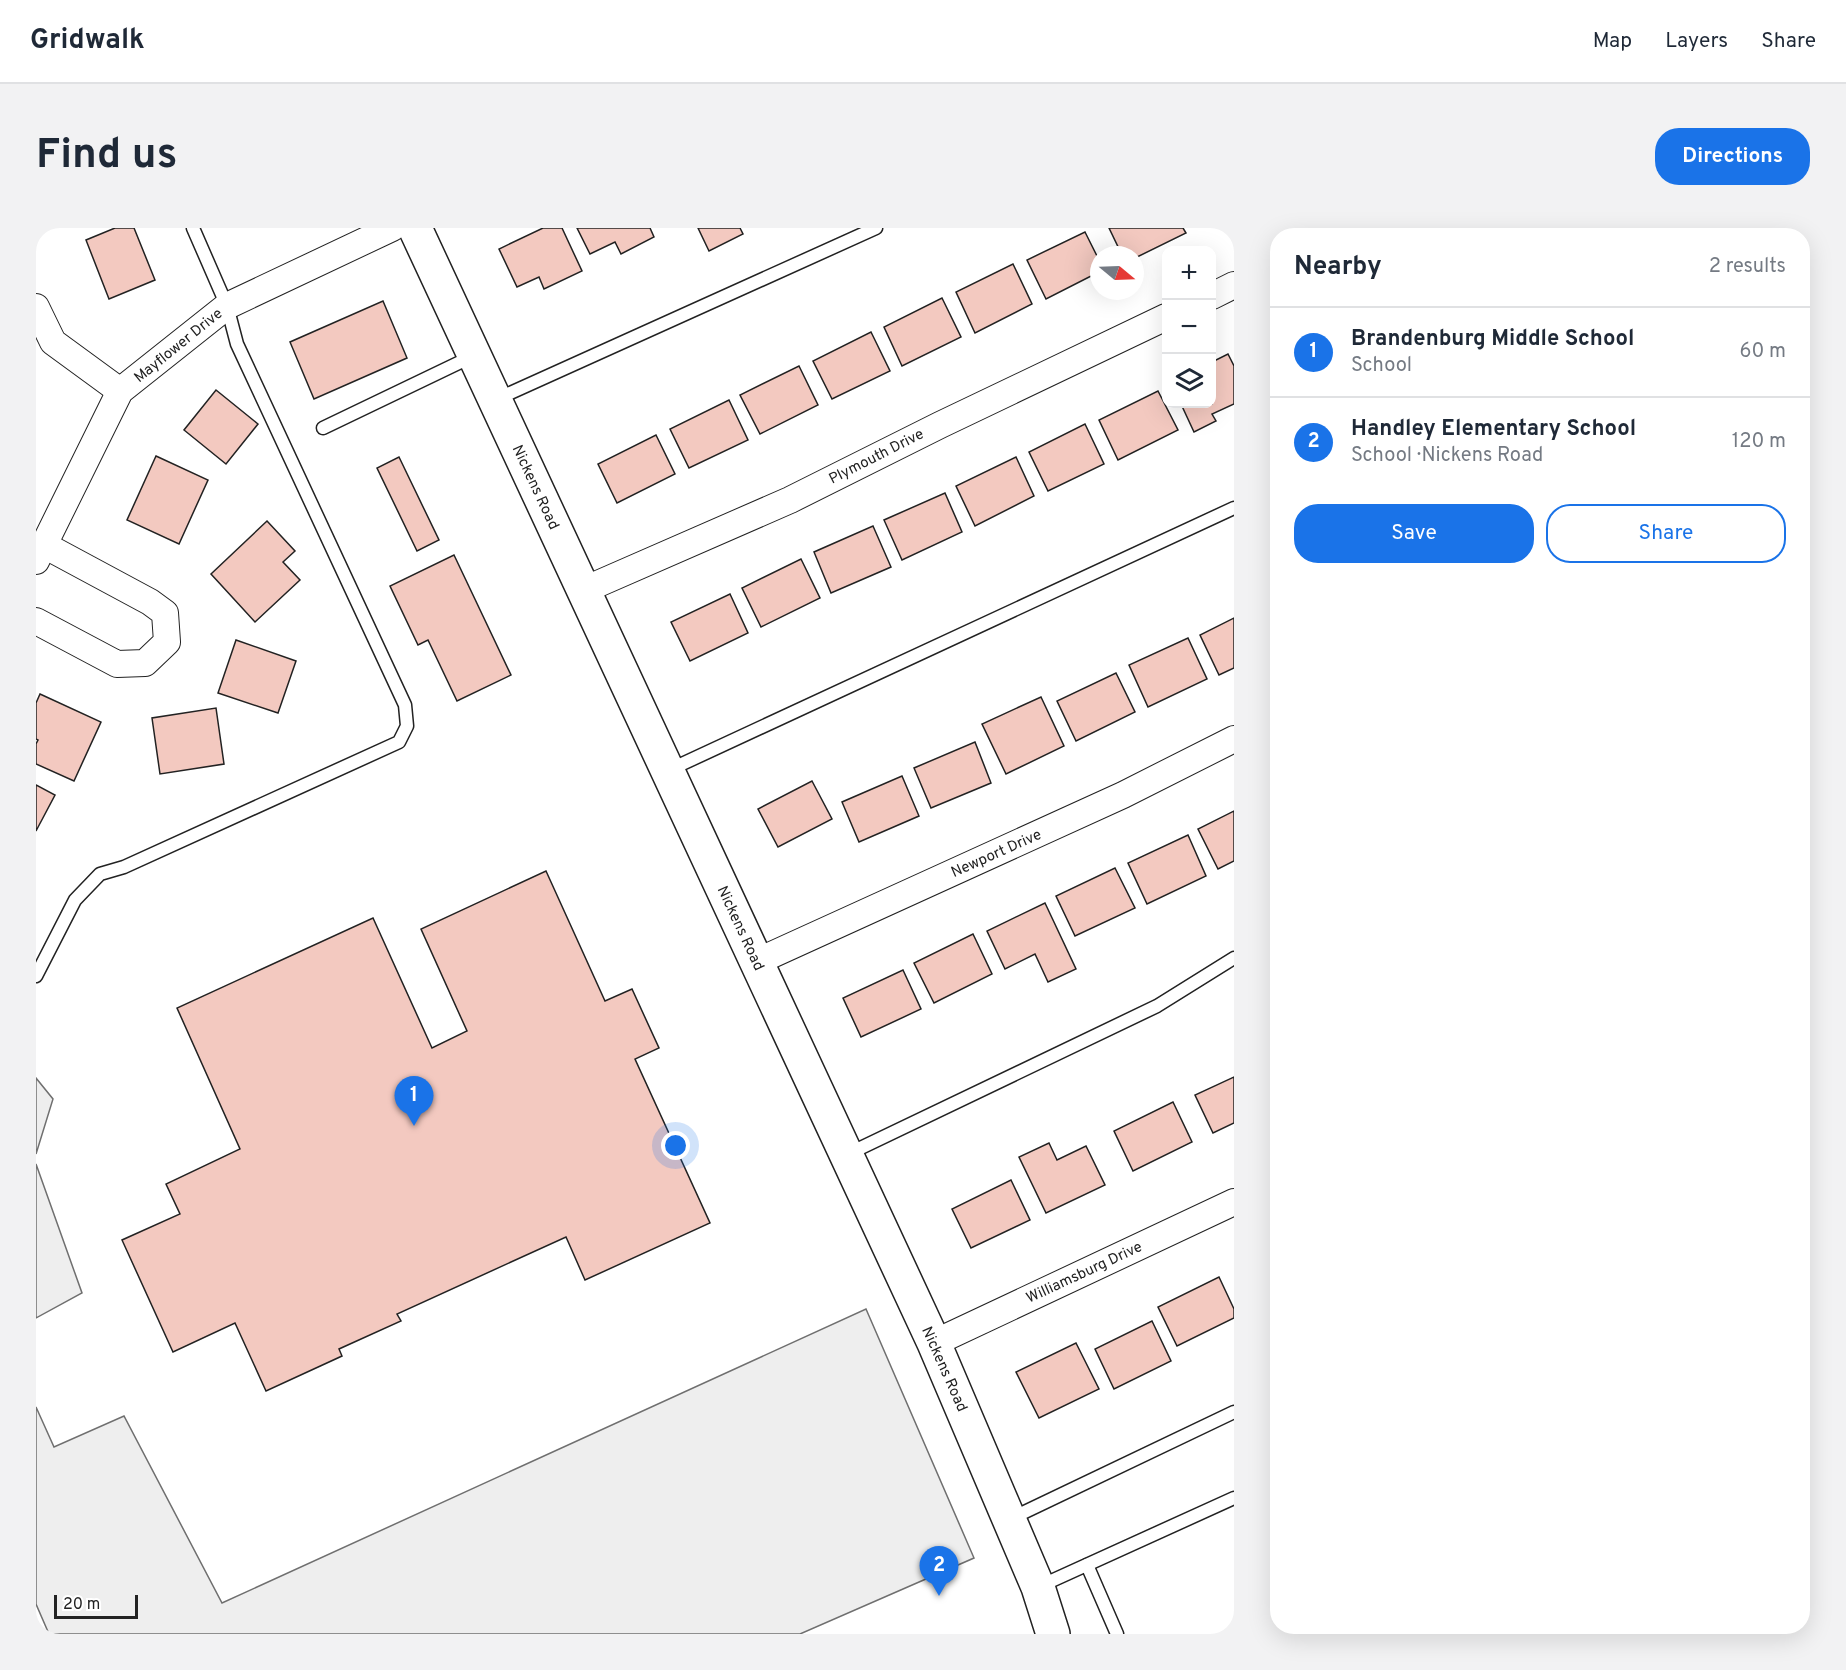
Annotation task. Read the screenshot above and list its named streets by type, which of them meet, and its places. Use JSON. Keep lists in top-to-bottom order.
{
  "streets": {
    "street": [
      "Mayflower Drive",
      "Plymouth Drive",
      "Nickens Road",
      "Newport Drive",
      "Williamsburg Drive"
    ]
  },
  "crossings": [
    ["Plymouth Drive", "Nickens Road"],
    ["Nickens Road", "Newport Drive"],
    ["Nickens Road", "Williamsburg Drive"]
  ],
  "scale_bar": "20 m",
  "north": "right",
  "page": {
    "header": "Gridwalk",
    "nav": ["Map", "Layers", "Share"],
    "buttons": [
      "Directions",
      ["Save", "Share"]
    ],
    "title": "Find us",
    "heading": ["Nearby", "2 results"],
    "map_buttons": ["+", "−"],
    "list": [
      {
        "mark": "1",
        "name": "Brandenburg Middle School",
        "note": "School",
        "value": "60 m"
      },
      {
        "mark": "2",
        "name": "Handley Elementary School",
        "note": "School · Nickens Road",
        "value": "120 m"
      }
    ],
    "pins": ["1", "2"],
    "scale": "20 m"
  }
}
